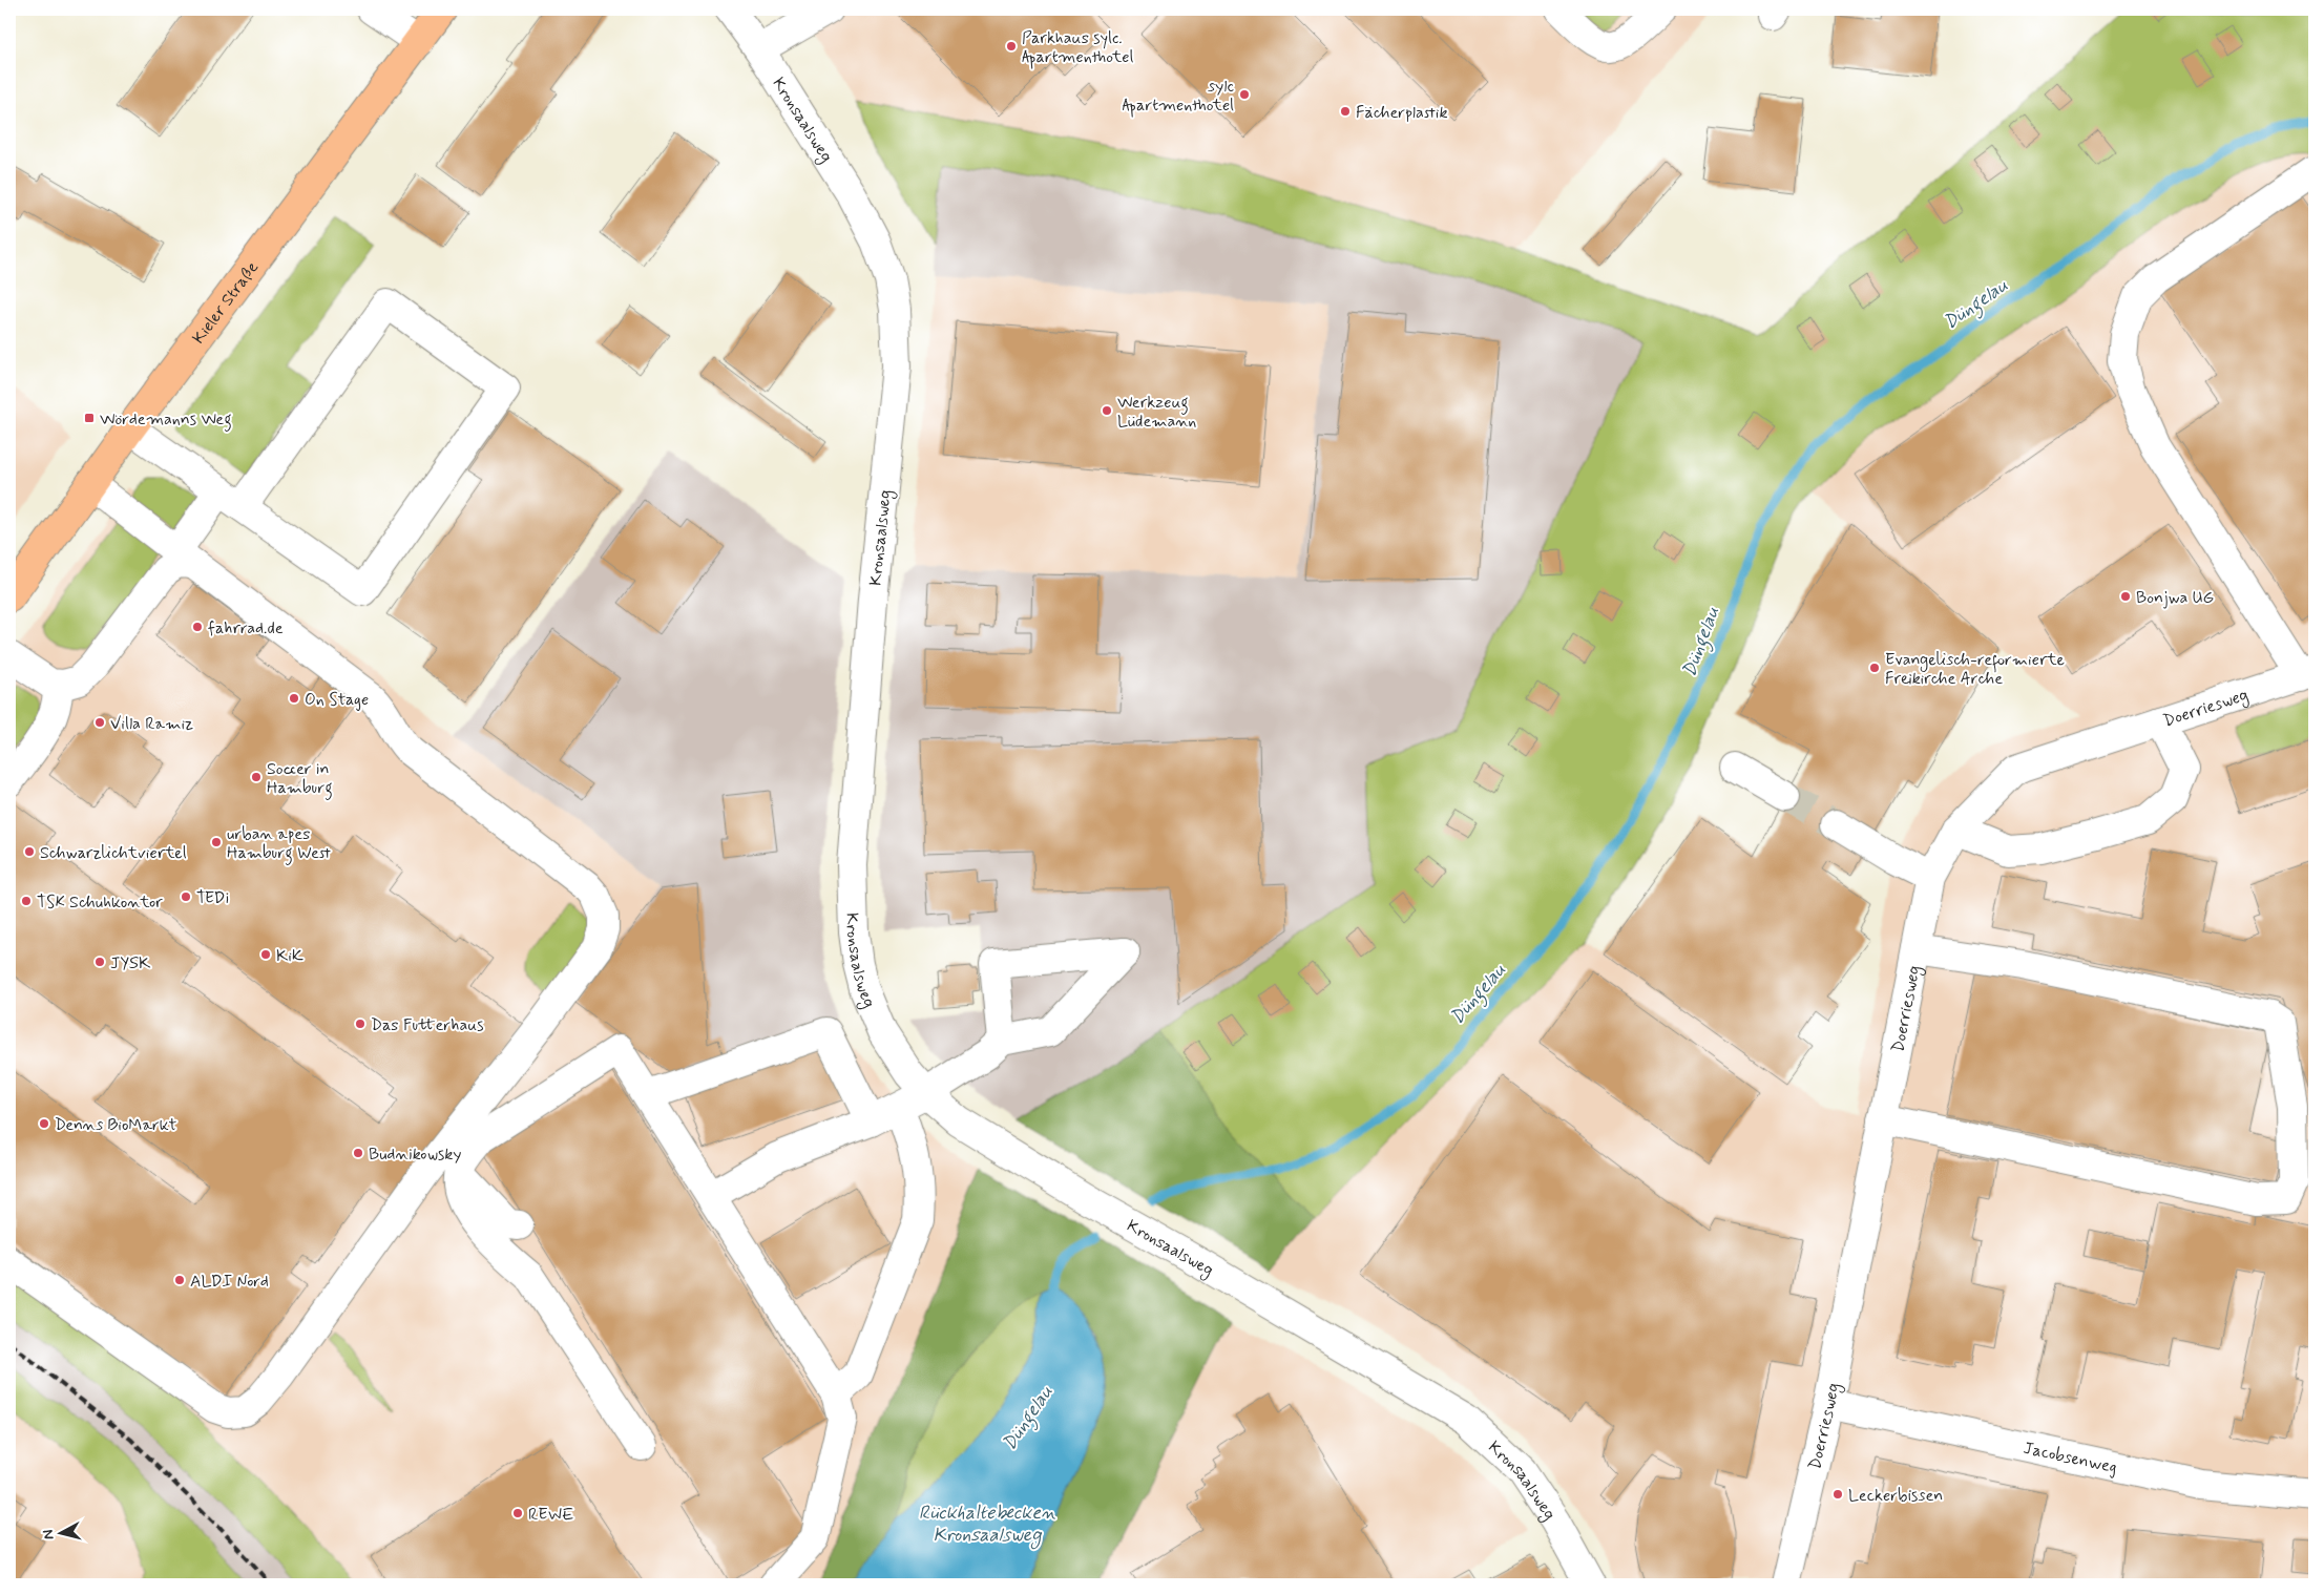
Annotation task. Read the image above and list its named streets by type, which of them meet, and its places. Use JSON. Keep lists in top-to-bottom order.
{
  "streets": {
    "main road": ["Kieler Straße"],
    "street": ["Kronsaalsweg", "Doerriesweg", "Jacobsenweg"]
  },
  "crossings": [
    ["Doerriesweg", "Jacobsenweg"]
  ],
  "water": ["Düngelau", "Rückhaltebecken Kronsaalsweg"],
  "places": {
    "other": [
      "Parkhaus sylc. Apartmenthotel",
      "sylc Apartmenthotel",
      "Fächerplastik",
      "Werkzeug Lüdemann",
      "Bonjwa UG",
      "fahrrad.de",
      "Evangelisch-reformierte Freikirche Arche",
      "On Stage",
      "Villa Ramiz",
      "Soccer in Hamburg",
      "urban apes Hamburg West",
      "Schwarzlichtviertel",
      "TEDi",
      "TSK Schuhkontor",
      "KiK",
      "JYSK",
      "Das Futterhaus",
      "Denns BioMarkt",
      "Budnikowsky",
      "ALDI Nord",
      "Leckerbissen",
      "REWE"
    ],
    "transit": ["Wördemanns Weg"]
  },
  "north": "left"
}
